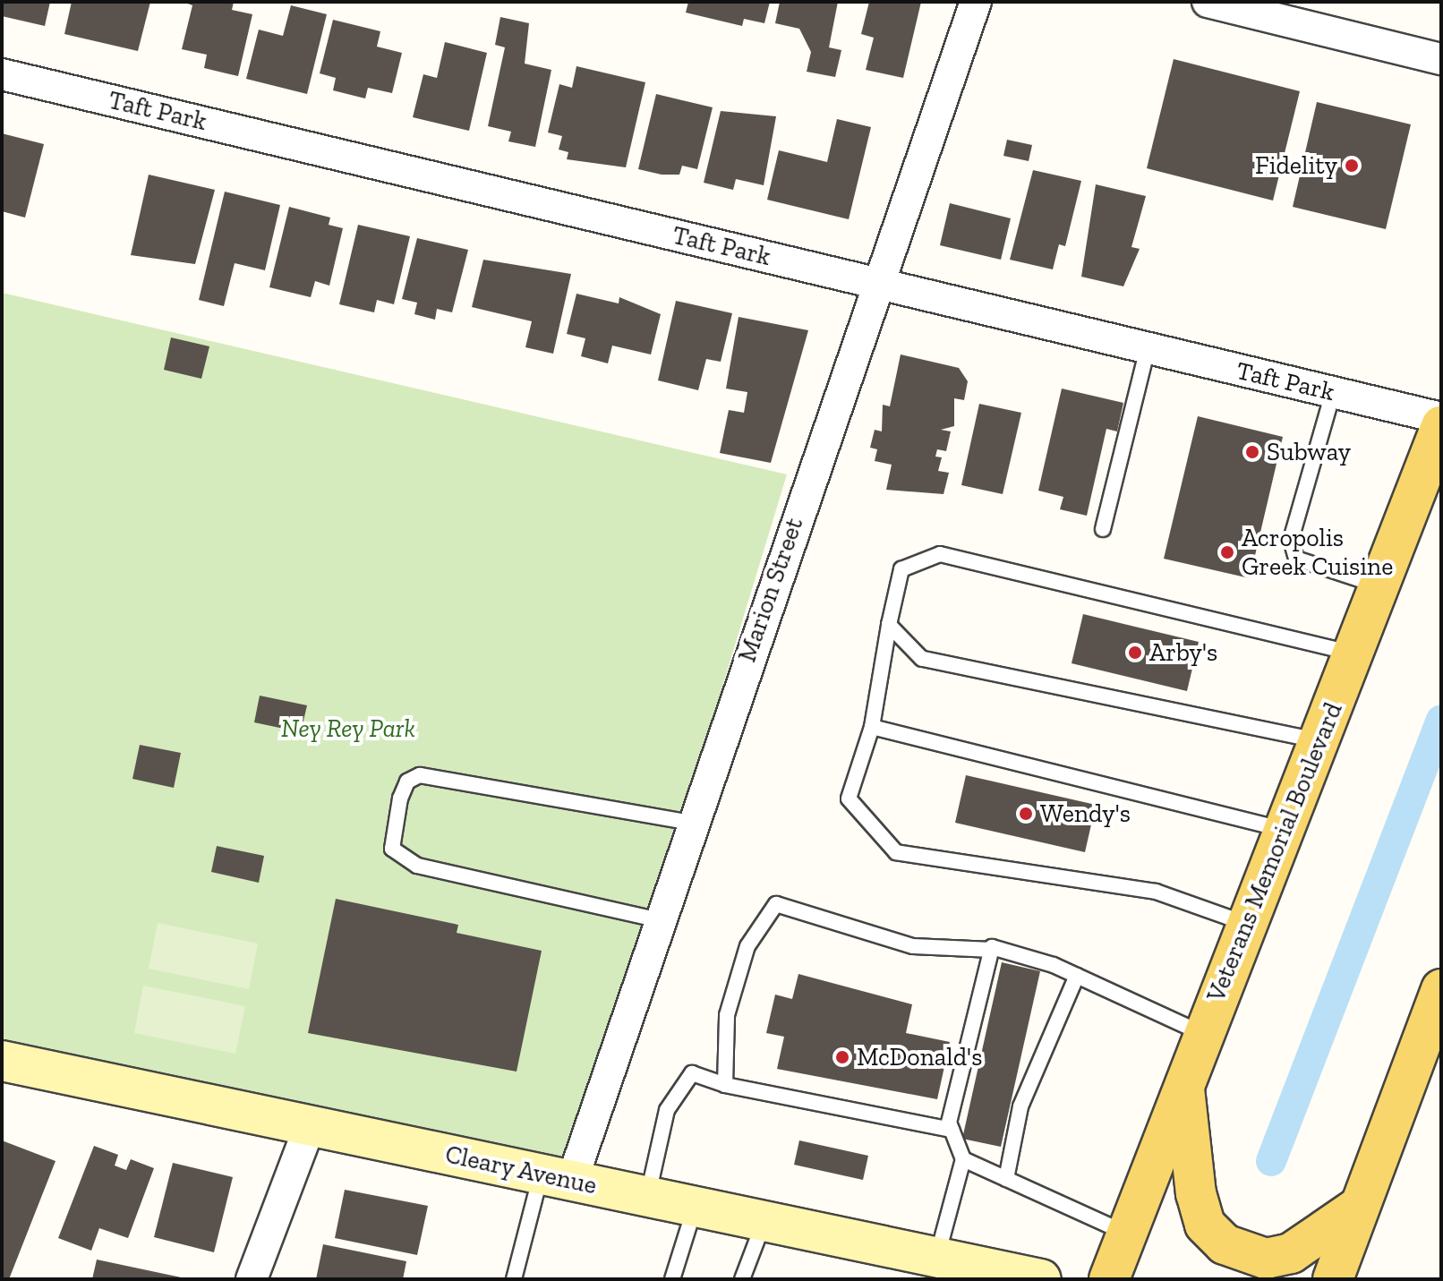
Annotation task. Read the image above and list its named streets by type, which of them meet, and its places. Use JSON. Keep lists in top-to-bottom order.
{
  "streets": {
    "main road": ["Veterans Memorial Boulevard"],
    "street": ["Taft Park", "Marion Street", "Cleary Avenue"]
  },
  "crossings": [
    ["Taft Park", "Marion Street"],
    ["Marion Street", "Cleary Avenue"]
  ],
  "parks": ["Ney Rey Park"],
  "places": [
    "Fidelity",
    "Subway",
    "Acropolis Greek Cuisine",
    "Arby's",
    "Wendy's",
    "McDonald's"
  ]
}
